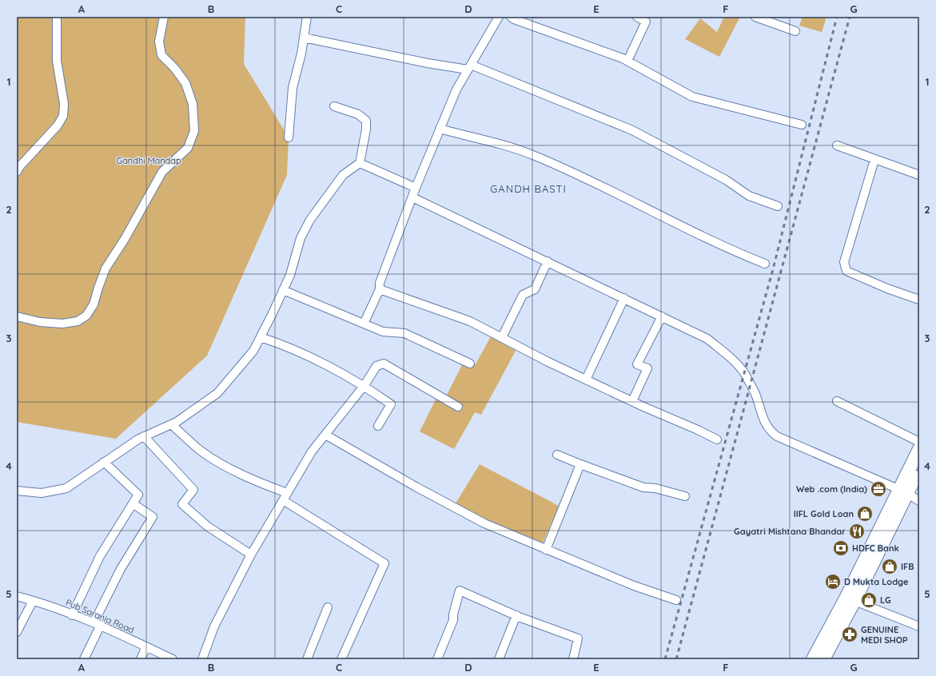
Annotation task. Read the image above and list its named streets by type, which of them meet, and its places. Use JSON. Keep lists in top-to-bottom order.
{
  "streets": {
    "street": ["Pub Sarania Road"]
  },
  "districts": ["GANDH BASTI"],
  "parks": ["Gandhi Mandap"],
  "places": {
    "office": ["Web .com (India)"],
    "shop": ["IIFL Gold Loan", "IFB", "LG"],
    "restaurant": ["Gayatri Mishtana Bhandar"],
    "bank": ["HDFC Bank"],
    "hotel": ["D Mukta Lodge"],
    "pharmacy": ["GENUINE MEDI SHOP"]
  },
  "grid": {
    "columns": [
      "A",
      "B",
      "C",
      "D",
      "E",
      "F",
      "G"
    ],
    "rows": [
      "1",
      "2",
      "3",
      "4",
      "5"
    ]
  }
}
